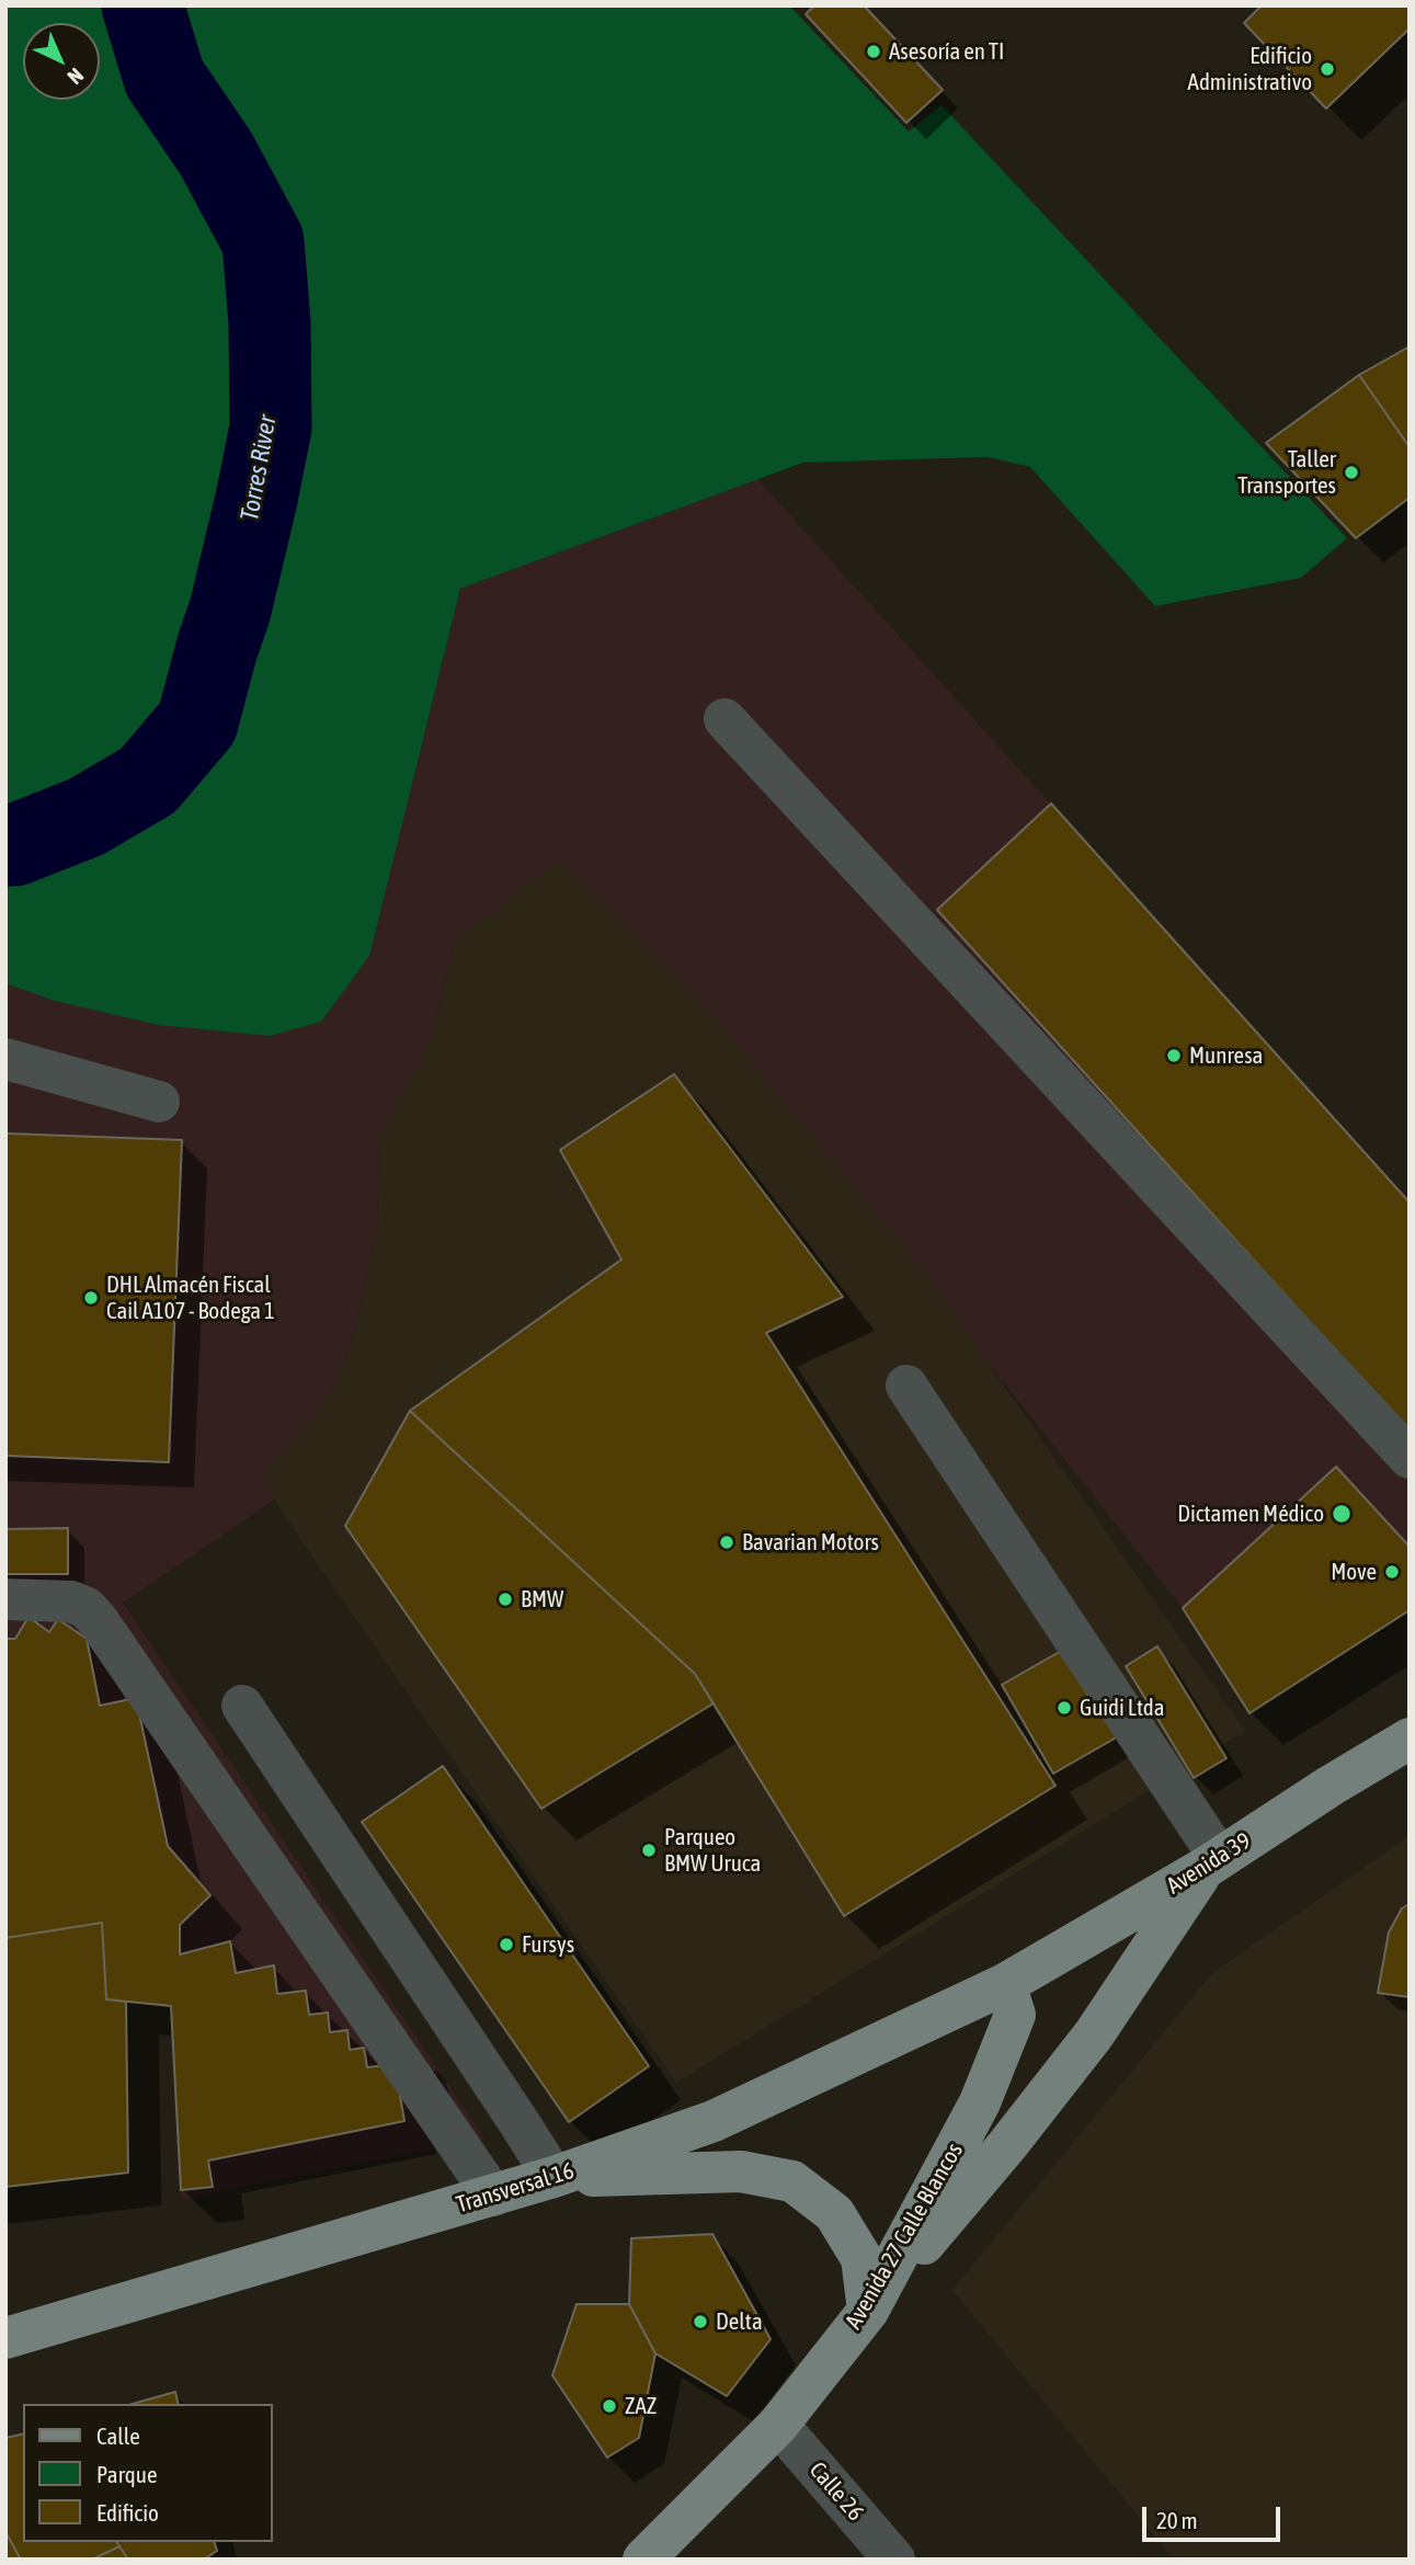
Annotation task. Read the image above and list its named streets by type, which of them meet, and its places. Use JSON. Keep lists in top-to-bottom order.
{
  "streets": {
    "main road": ["Avenida 39", "Transversal 16", "Avenida 27 Calle Blancos"],
    "street": ["Calle 26"]
  },
  "crossings": [
    ["Avenida 39", "Transversal 16"],
    ["Avenida 39", "Avenida 27 Calle Blancos"],
    ["Transversal 16", "Avenida 27 Calle Blancos"],
    ["Avenida 27 Calle Blancos", "Calle 26"]
  ],
  "water": ["Torres River"],
  "places": [
    "Asesoría en TI",
    "Edificio Administrativo",
    "Taller Transportes",
    "Munresa",
    "DHL Almacén Fiscal Cail A107 - Bodega 1",
    "Dictamen Médico",
    "Bavarian Motors",
    "Move",
    "BMW",
    "Guidi Ltda",
    "Parqueo BMW Uruca",
    "Fursys",
    "Delta",
    "ZAZ"
  ],
  "legend": ["Calle", "Parque", "Edificio"],
  "scale_bar": "20 m",
  "north": "bottom right"
}
